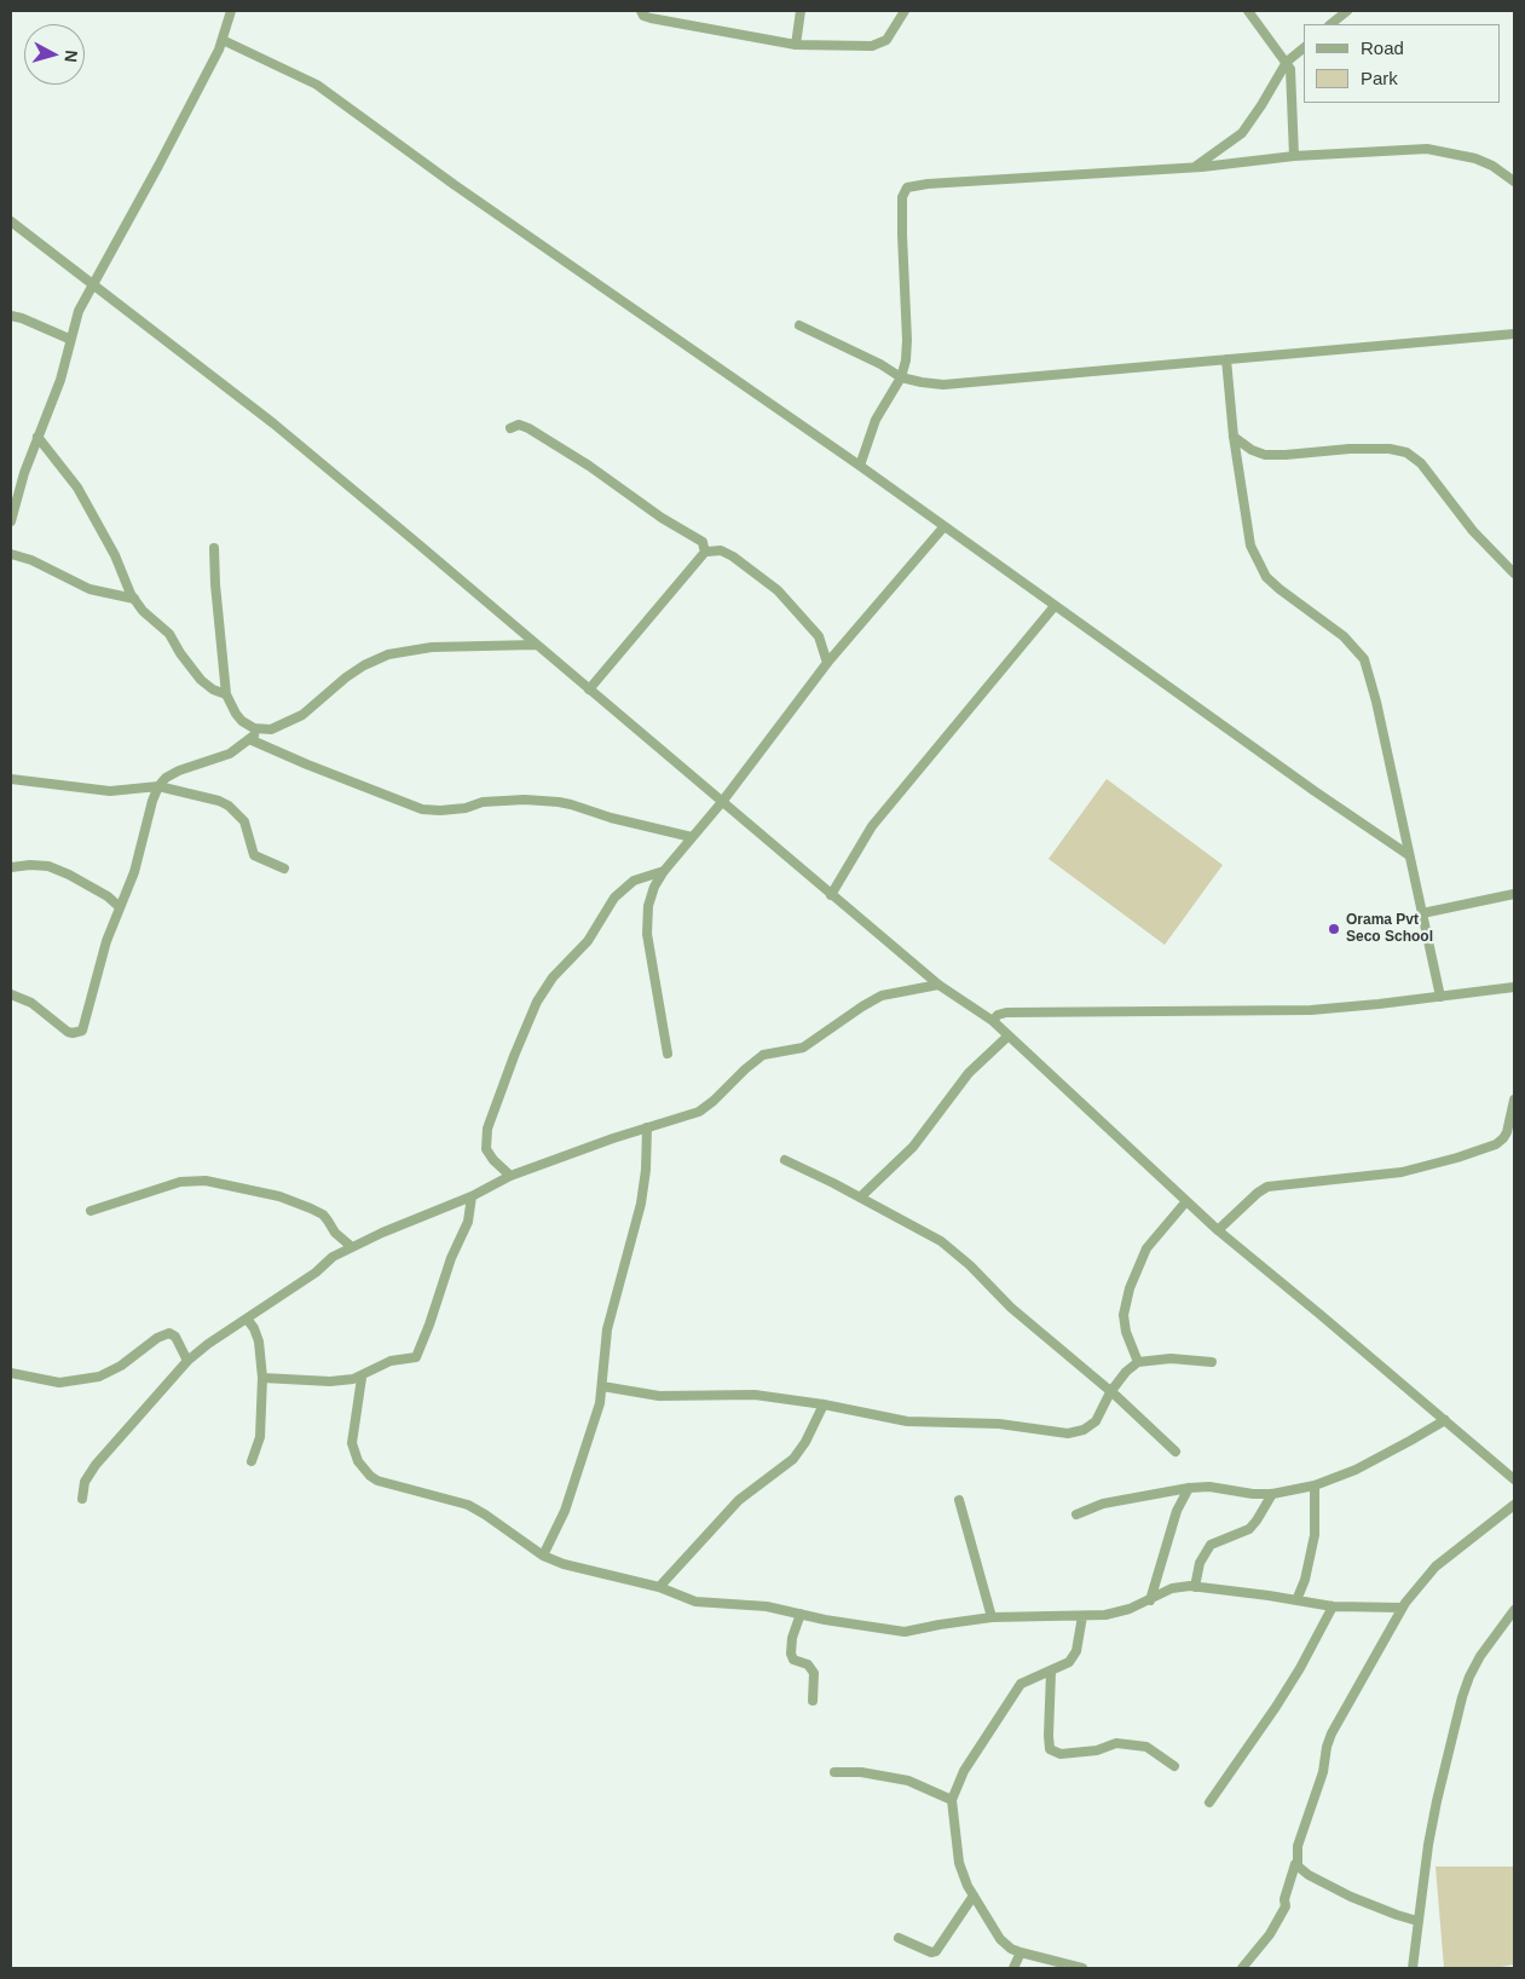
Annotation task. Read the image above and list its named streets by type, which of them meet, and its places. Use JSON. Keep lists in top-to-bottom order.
{
  "places": ["Orama Pvt Seco School"],
  "legend": ["Road", "Park"],
  "north": "right"
}
